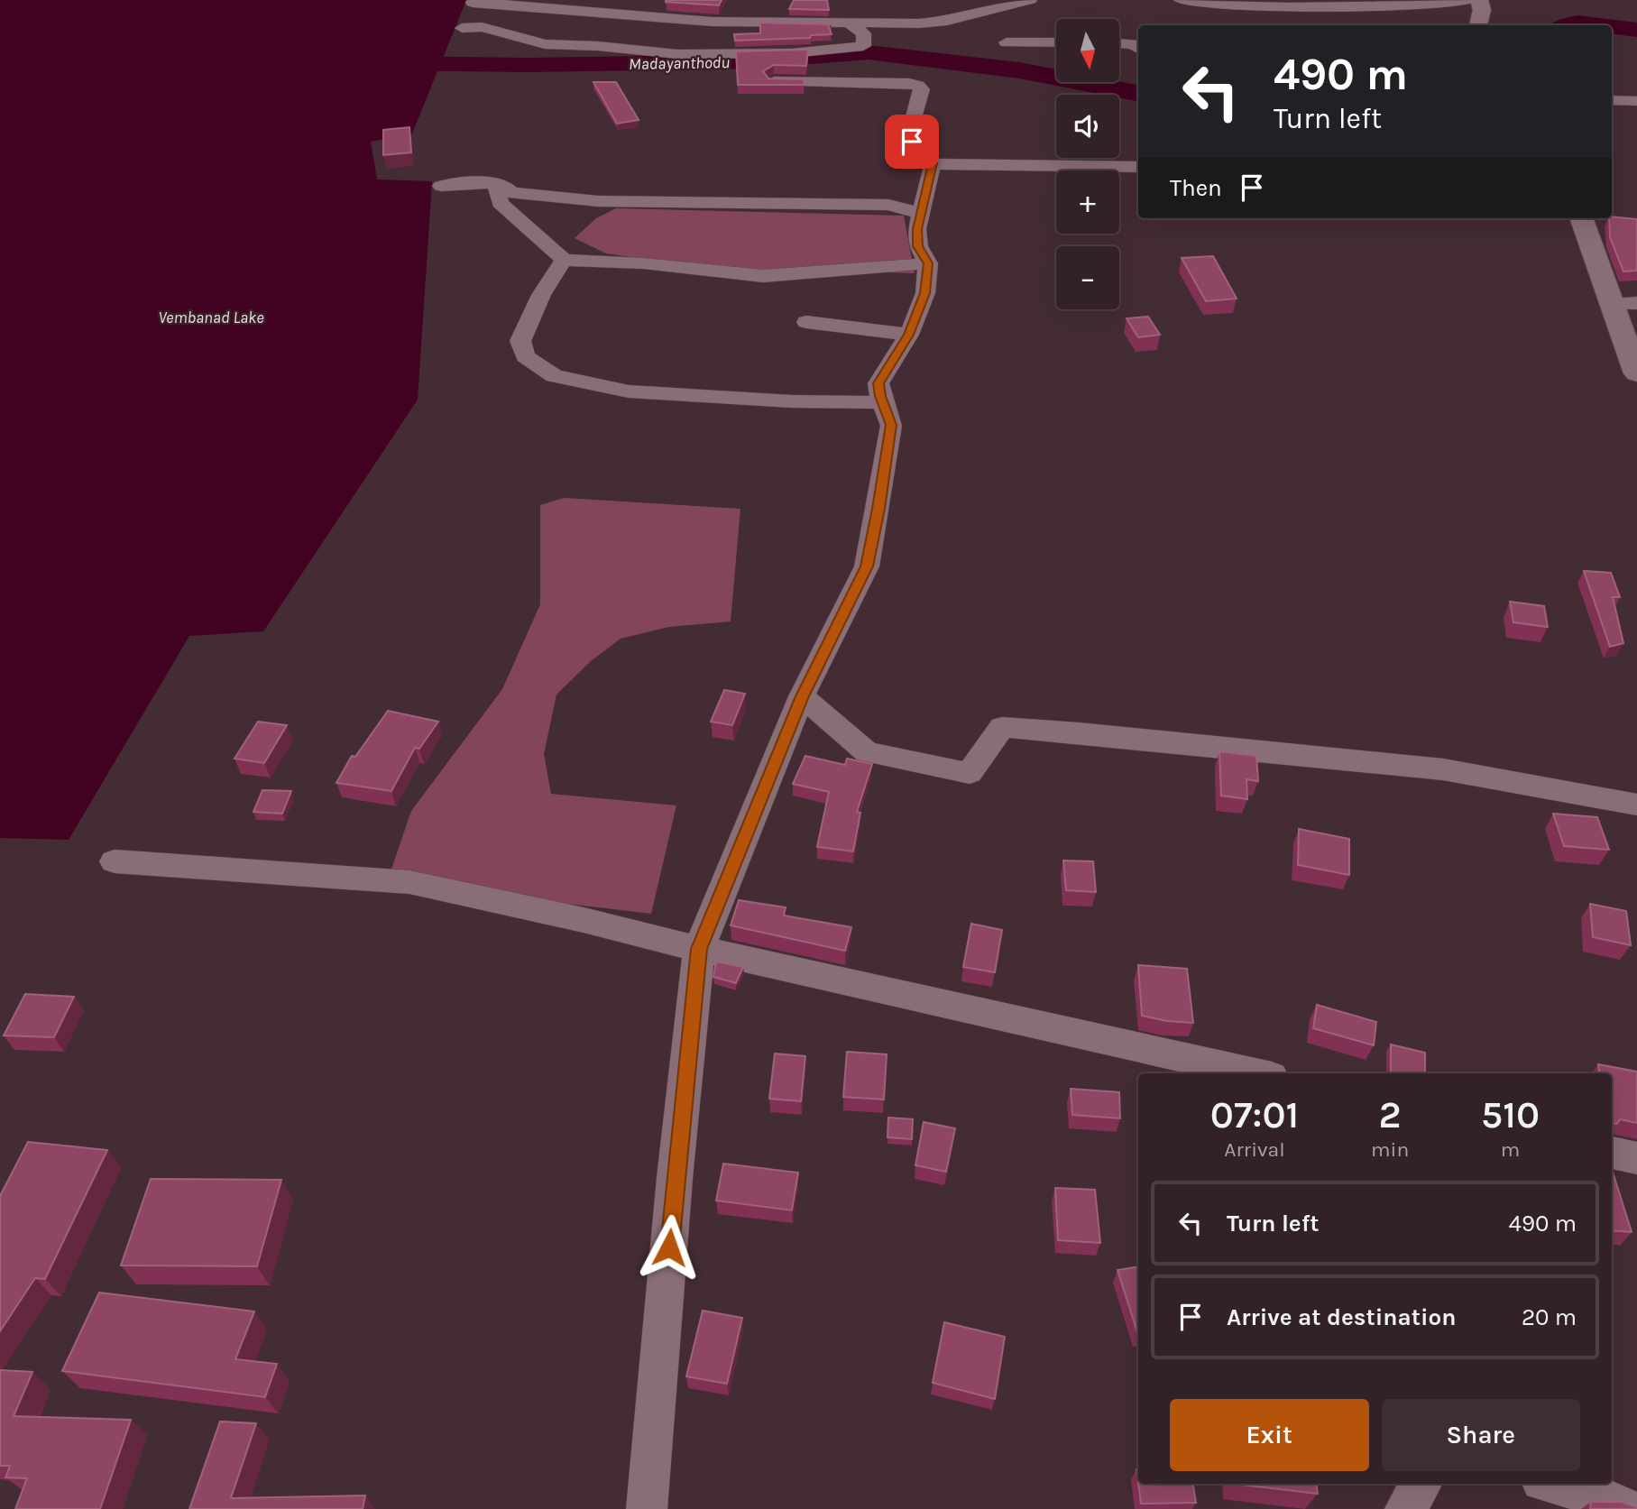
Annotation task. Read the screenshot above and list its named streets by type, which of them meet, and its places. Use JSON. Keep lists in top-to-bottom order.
{
  "water": ["Madayanthodu", "Vembanad Lake"],
  "north": "bottom",
  "page": {
    "map_buttons": ["+", "−"],
    "turn": ["490 m", "Turn left"],
    "then": "Then",
    "eta": [
      "07:01",
      "Arrival",
      "2",
      "min",
      "510",
      "m"
    ],
    "list": [
      {
        "name": "Turn left",
        "value": "490 m"
      },
      {
        "name": "Arrive at destination",
        "value": "20 m"
      }
    ],
    "buttons": ["Exit", "Share"]
  }
}
